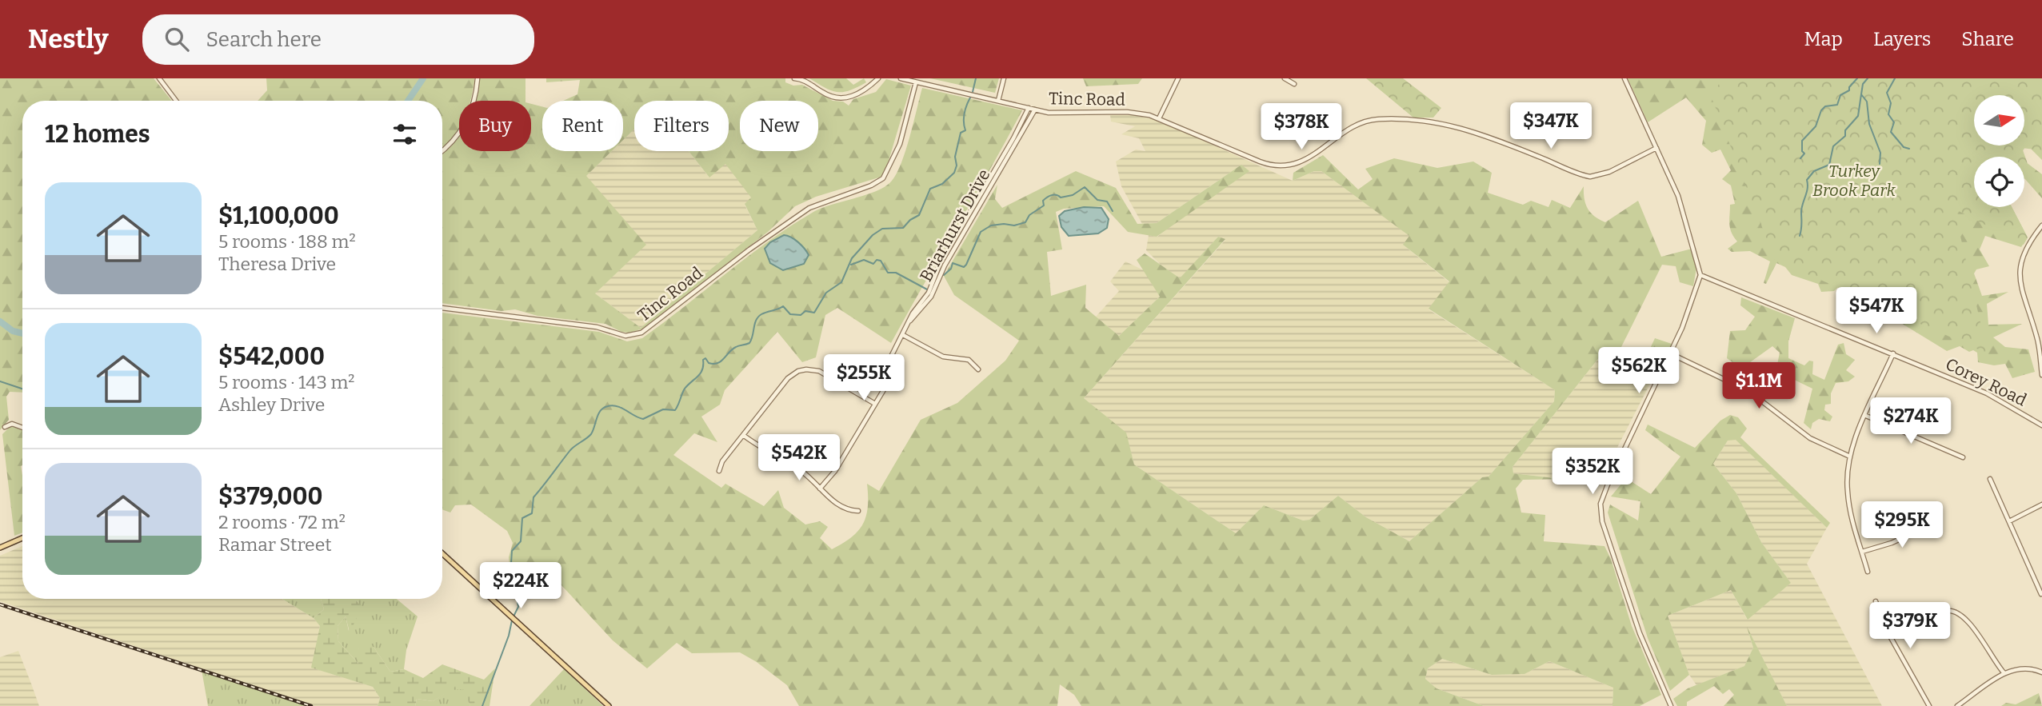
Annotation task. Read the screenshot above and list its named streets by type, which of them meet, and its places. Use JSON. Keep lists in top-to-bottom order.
{
  "streets": {
    "street": ["Tinc Road", "Briarhurst Drive", "Corey Road"]
  },
  "crossings": [
    ["Tinc Road", "Briarhurst Drive"]
  ],
  "parks": ["Turkey Brook Park"],
  "north": "right",
  "page": {
    "header": "Nestly",
    "search": "Search here",
    "nav": ["Map", "Layers", "Share"],
    "chip": [
      "Buy",
      "Rent",
      "Filters",
      "New"
    ],
    "heading": "12 homes",
    "price": [
      "$347K",
      "$378K",
      "$547K",
      "$562K",
      "$255K",
      "$1.1M",
      "$274K",
      "$542K",
      "$352K",
      "$295K",
      "$224K",
      "$379K"
    ],
    "list": [
      {
        "name": "$1,100,000",
        "note": "5 rooms · 188 m² · Theresa Drive"
      },
      {
        "name": "$542,000",
        "note": "5 rooms · 143 m² · Ashley Drive"
      },
      {
        "name": "$379,000",
        "note": "2 rooms · 72 m² · Ramar Street"
      }
    ]
  }
}
